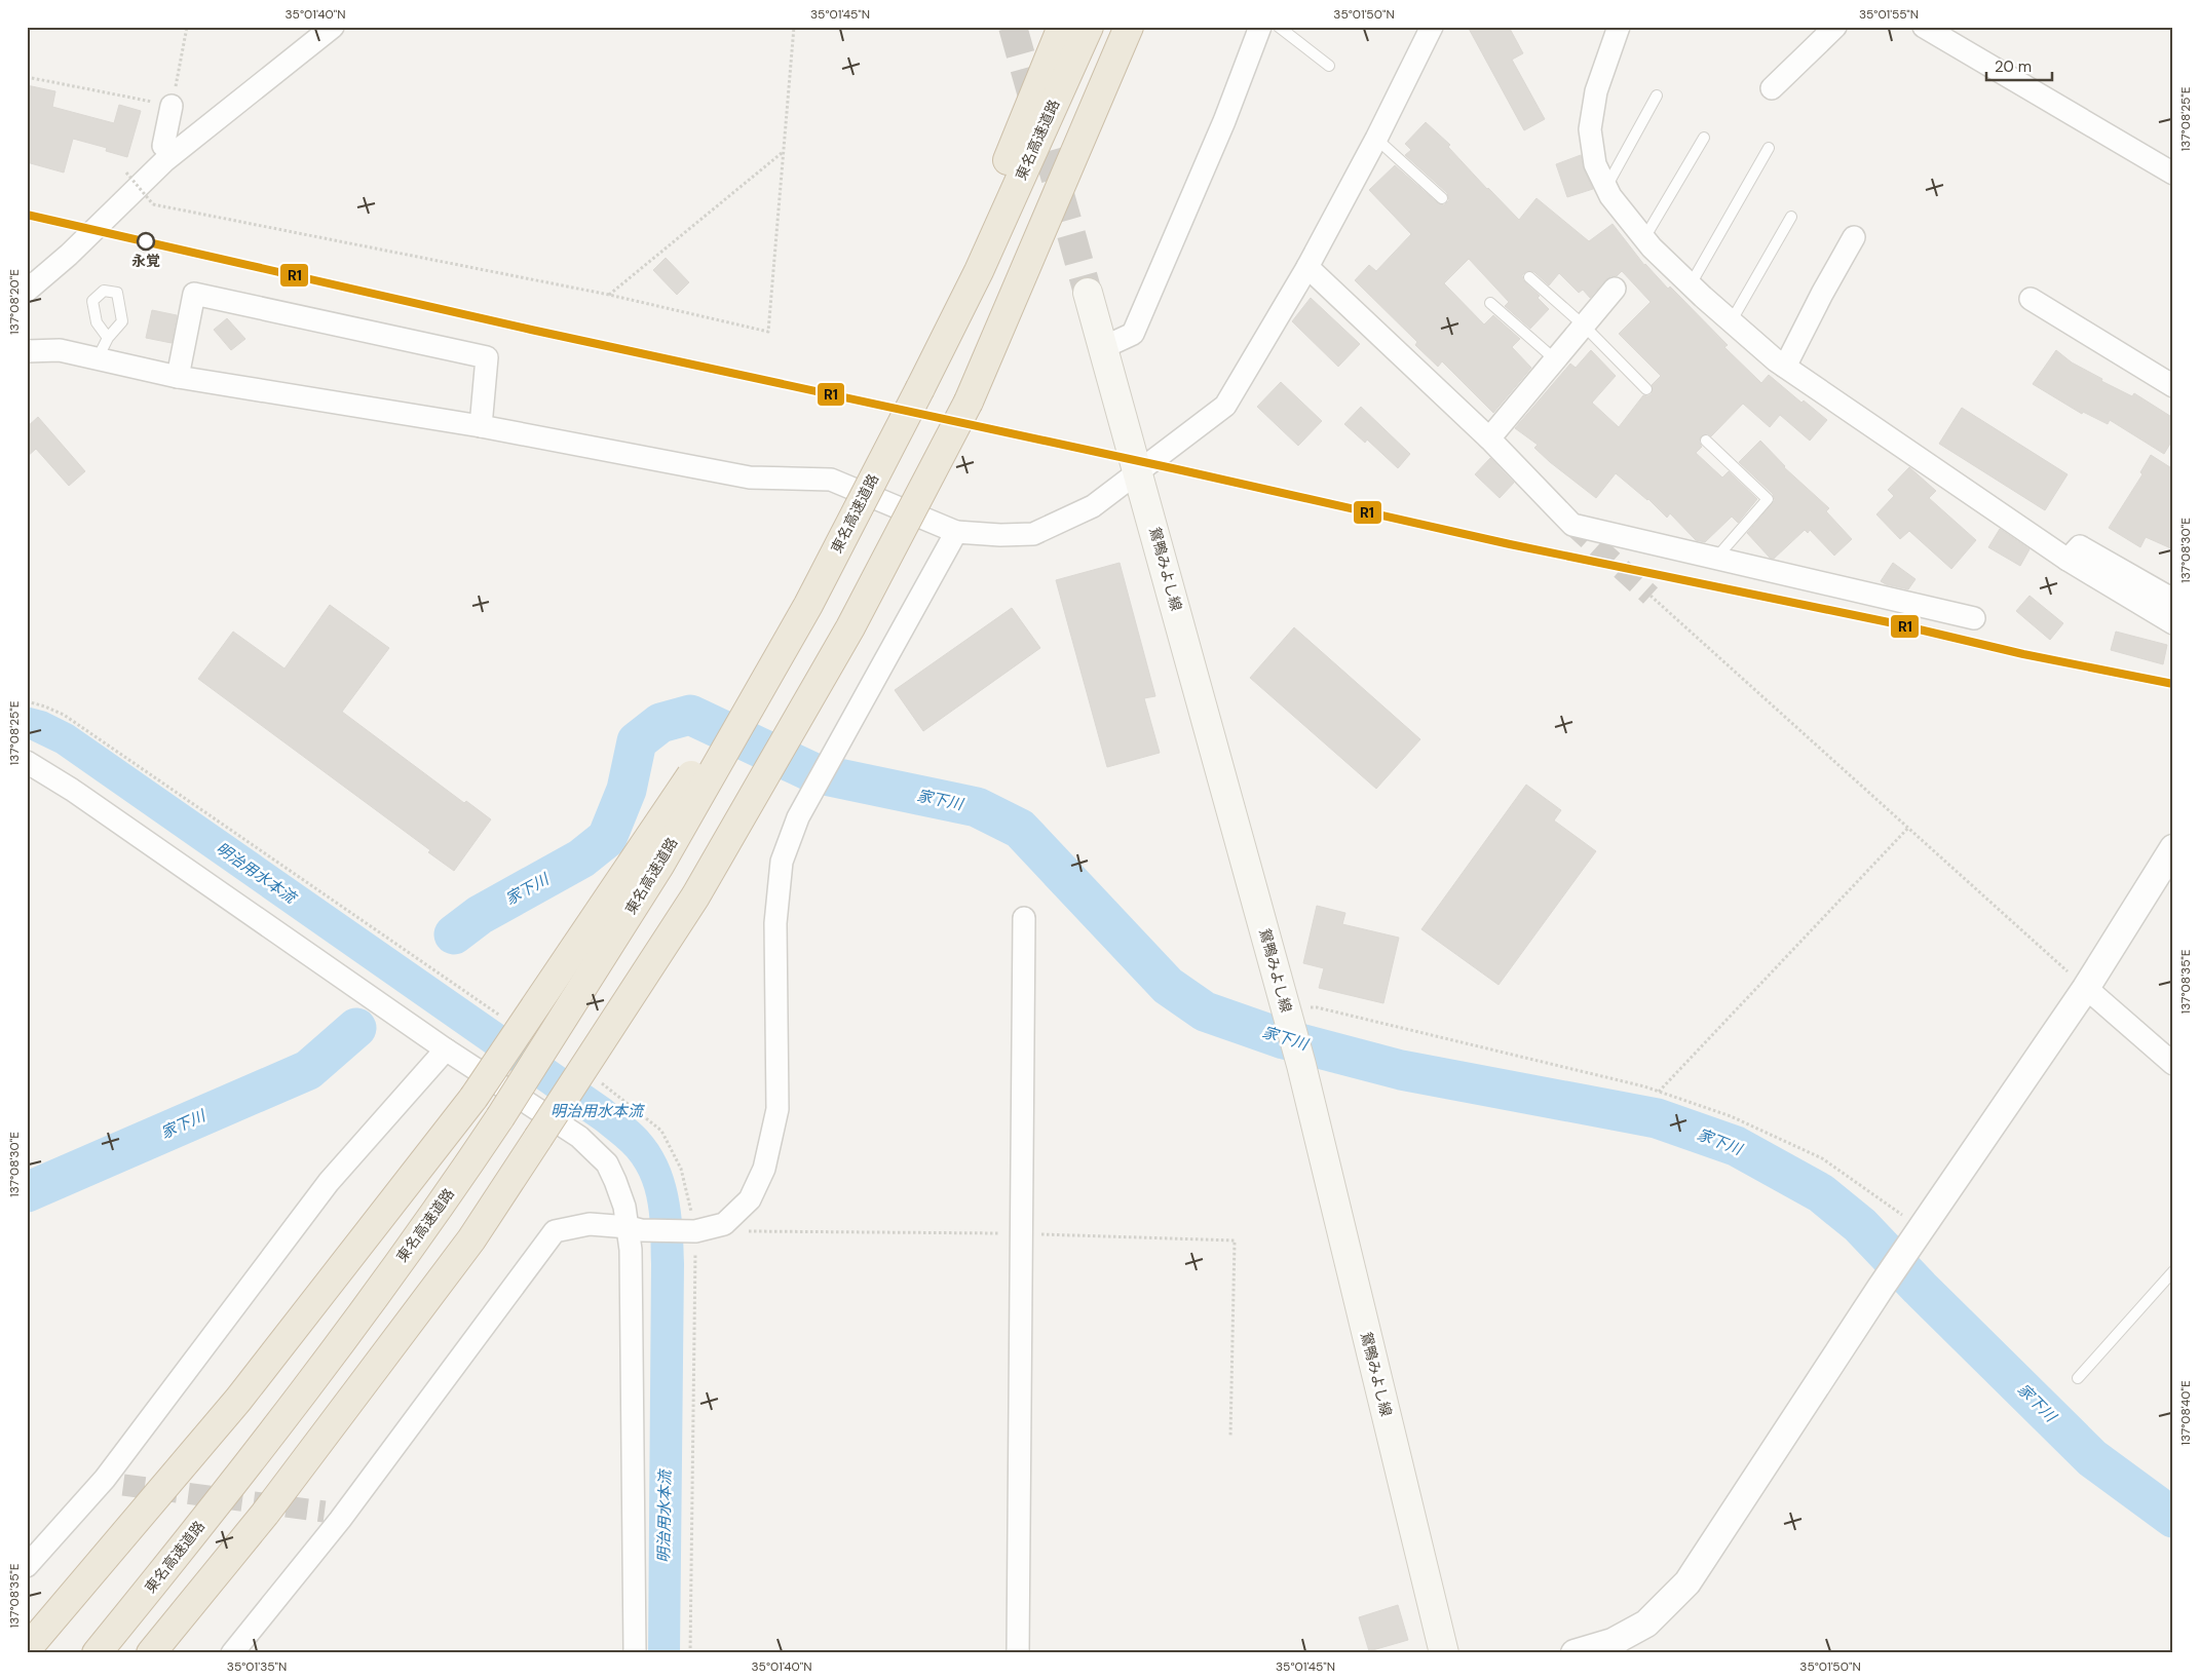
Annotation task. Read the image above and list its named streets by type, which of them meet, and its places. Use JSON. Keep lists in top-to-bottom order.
{
  "streets": {
    "highway": ["東名高速道路"],
    "main road": ["鴛鴨みよし線"]
  },
  "water": ["家下川", "明治用水本流"],
  "places": ["永覚"],
  "lines": ["transit line R1"],
  "scale_bar": "20 m",
  "coordinates": [
    "35°01'40\"N",
    "35°01'45\"N",
    "35°01'50\"N",
    "35°01'55\"N",
    "137°08'25\"E",
    "137°08'20\"E",
    "137°08'30\"E",
    "137°08'35\"E",
    "137°08'40\"E",
    "35°01'35\"N"
  ]
}
